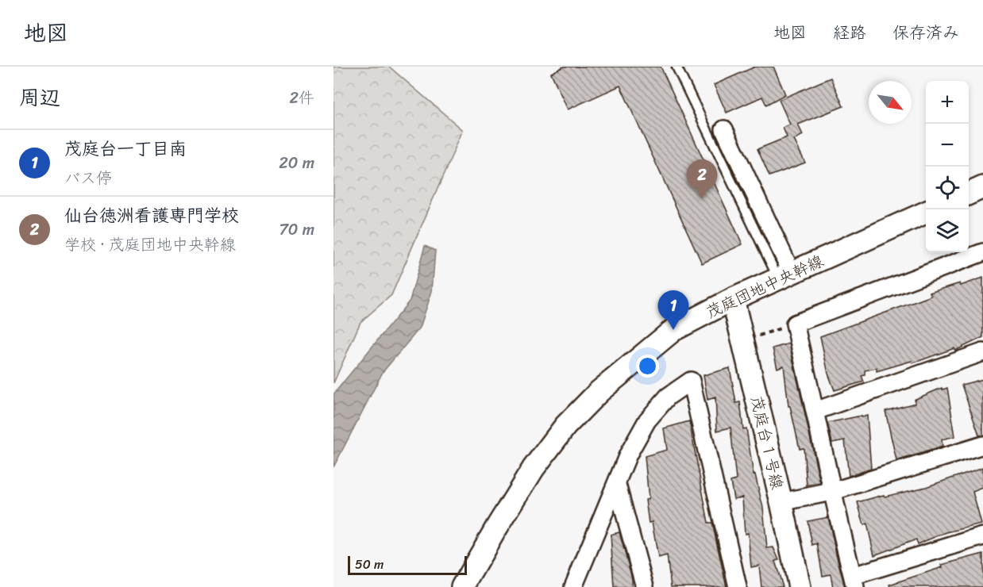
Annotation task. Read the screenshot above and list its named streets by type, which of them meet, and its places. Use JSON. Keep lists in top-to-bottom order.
{
  "streets": {
    "street": ["茂庭団地中央幹線", "茂庭台１号線"]
  },
  "crossings": [
    ["茂庭団地中央幹線", "茂庭台１号線"]
  ],
  "scale_bar": "50 m",
  "north": "bottom right",
  "page": {
    "header": "地図",
    "nav": ["地図", "経路", "保存済み"],
    "heading": ["周辺", "2件"],
    "map_buttons": ["+", "−"],
    "list": [
      {
        "mark": "1",
        "name": "茂庭台一丁目南",
        "note": "バス停",
        "value": "20 m"
      },
      {
        "mark": "2",
        "name": "仙台徳洲看護専門学校",
        "note": "学校 · 茂庭団地中央幹線",
        "value": "70 m"
      }
    ],
    "pins": ["2", "1"],
    "scale": "50 m"
  }
}
